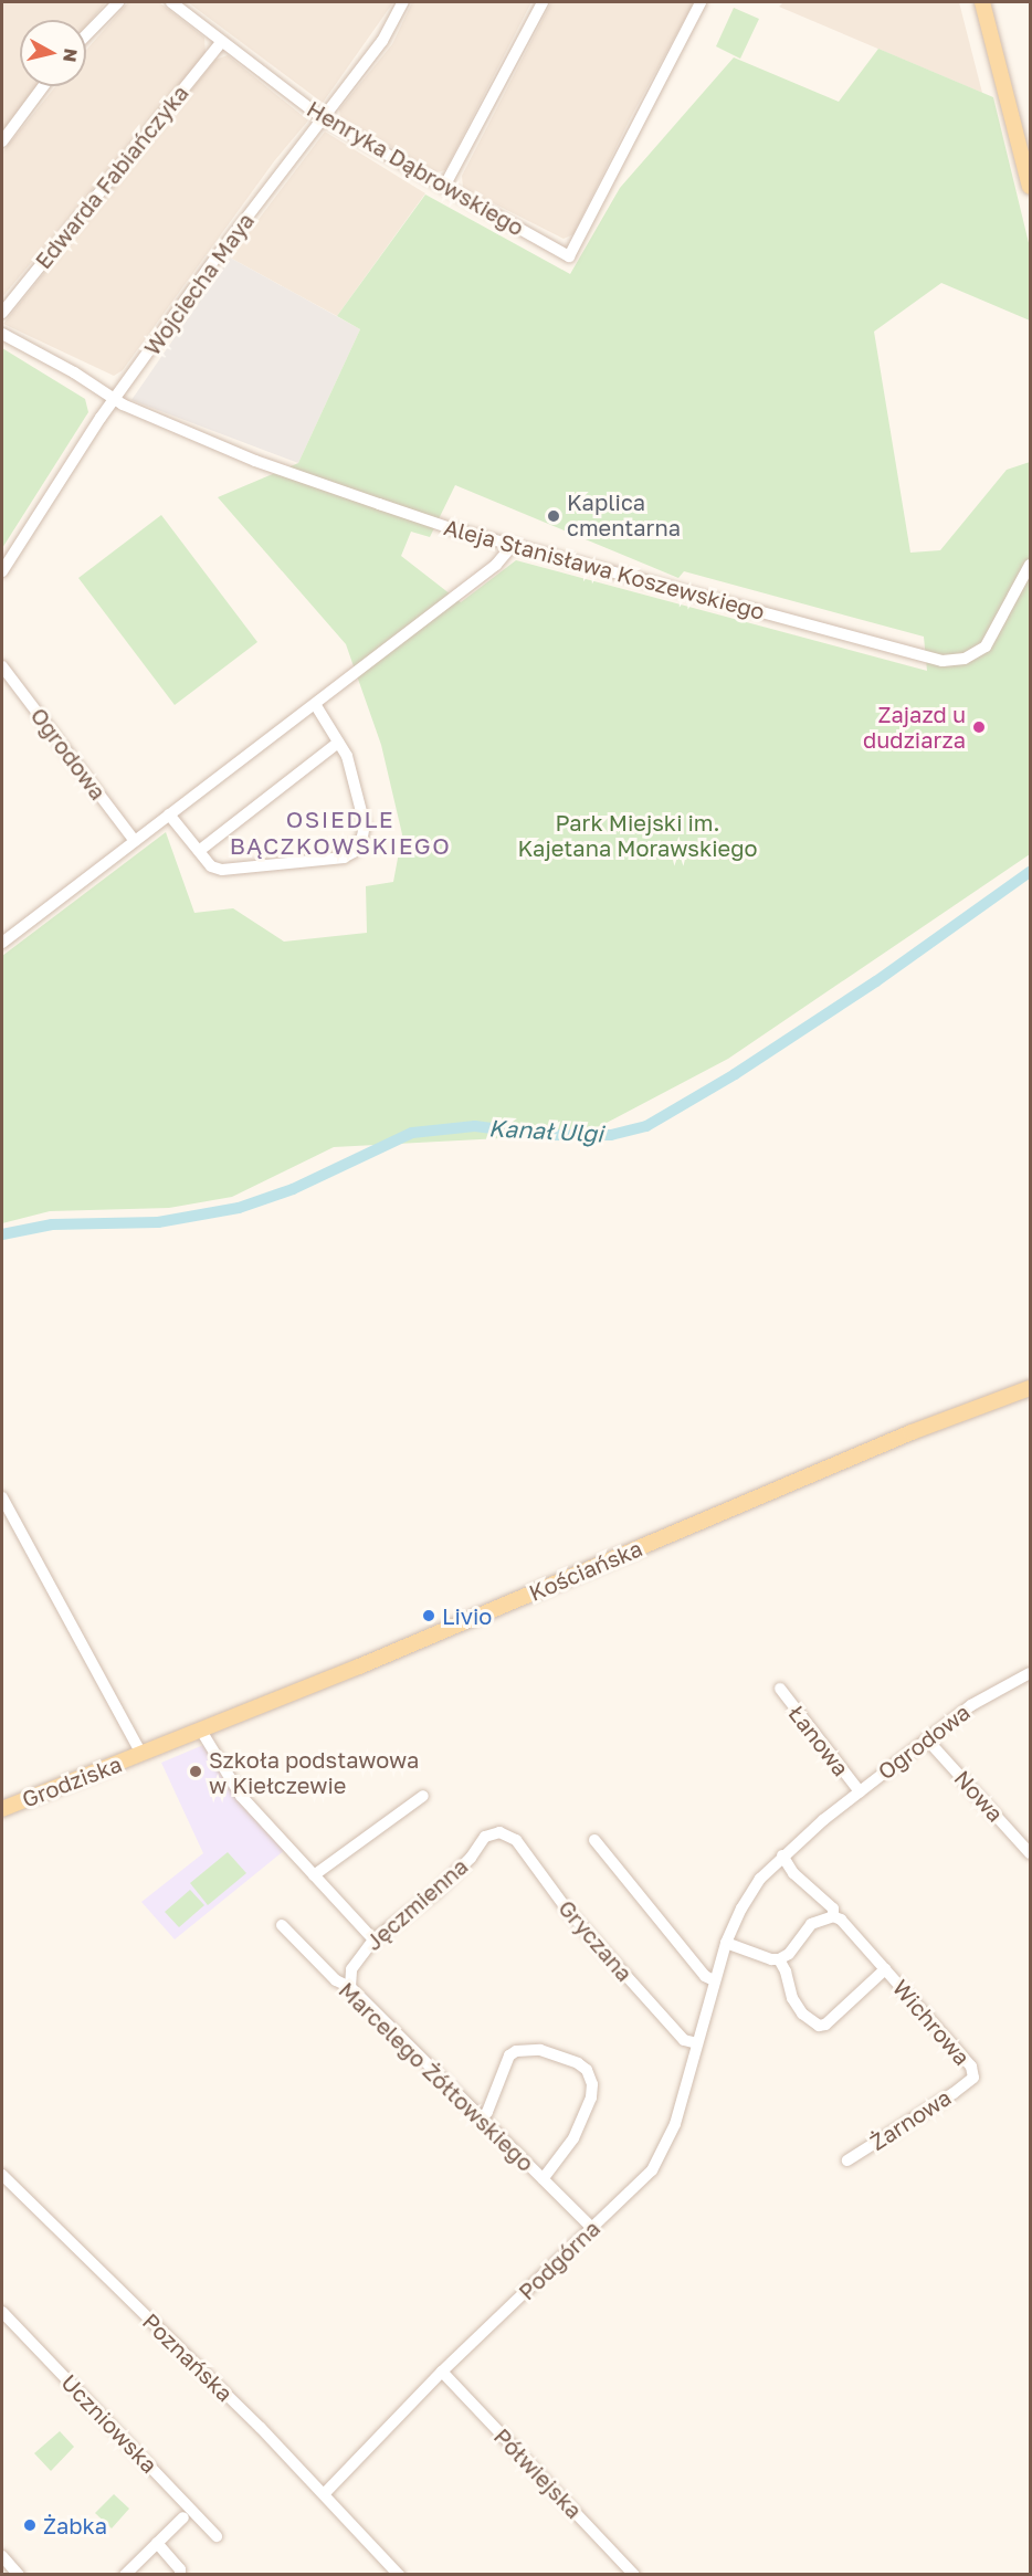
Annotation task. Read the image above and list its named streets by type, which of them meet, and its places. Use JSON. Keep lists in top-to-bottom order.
{
  "streets": {
    "main road": ["Kościańska", "Grodziska"],
    "street": [
      "Henryka Dąbrowskiego",
      "Edwarda Fabiańczyka",
      "Wojciecha Maya",
      "Aleja Stanisława Koszewskiego",
      "Ogrodowa",
      "Łanowa",
      "Nowa",
      "Jęczmienna",
      "Gryczana",
      "Wichrowa",
      "Marcelego Żółtowskiego",
      "Żarnowa",
      "Podgórna",
      "Poznańska",
      "Uczniowska",
      "Półwiejska"
    ]
  },
  "crossings": [
    ["Henryka Dąbrowskiego", "Edwarda Fabiańczyka"],
    ["Henryka Dąbrowskiego", "Wojciecha Maya"],
    ["Wojciecha Maya", "Aleja Stanisława Koszewskiego"],
    ["Ogrodowa", "Łanowa"],
    ["Ogrodowa", "Nowa"],
    ["Ogrodowa", "Podgórna"],
    ["Kościańska", "Grodziska"],
    ["Jęczmienna", "Gryczana"],
    ["Jęczmienna", "Marcelego Żółtowskiego"],
    ["Gryczana", "Podgórna"],
    ["Wichrowa", "Żarnowa"],
    ["Marcelego Żółtowskiego", "Podgórna"],
    ["Podgórna", "Poznańska"],
    ["Podgórna", "Półwiejska"]
  ],
  "districts": ["OSIEDLE BĄCZKOWSKIEGO"],
  "water": ["Kanał Ulgi"],
  "parks": ["Park Miejski im. Kajetana Morawskiego"],
  "places": [
    "Kaplica cmentarna",
    "Zajazd u dudziarza",
    "Livio",
    "Szkoła podstawowa w Kiełczewie",
    "Żabka"
  ],
  "north": "right"
}
